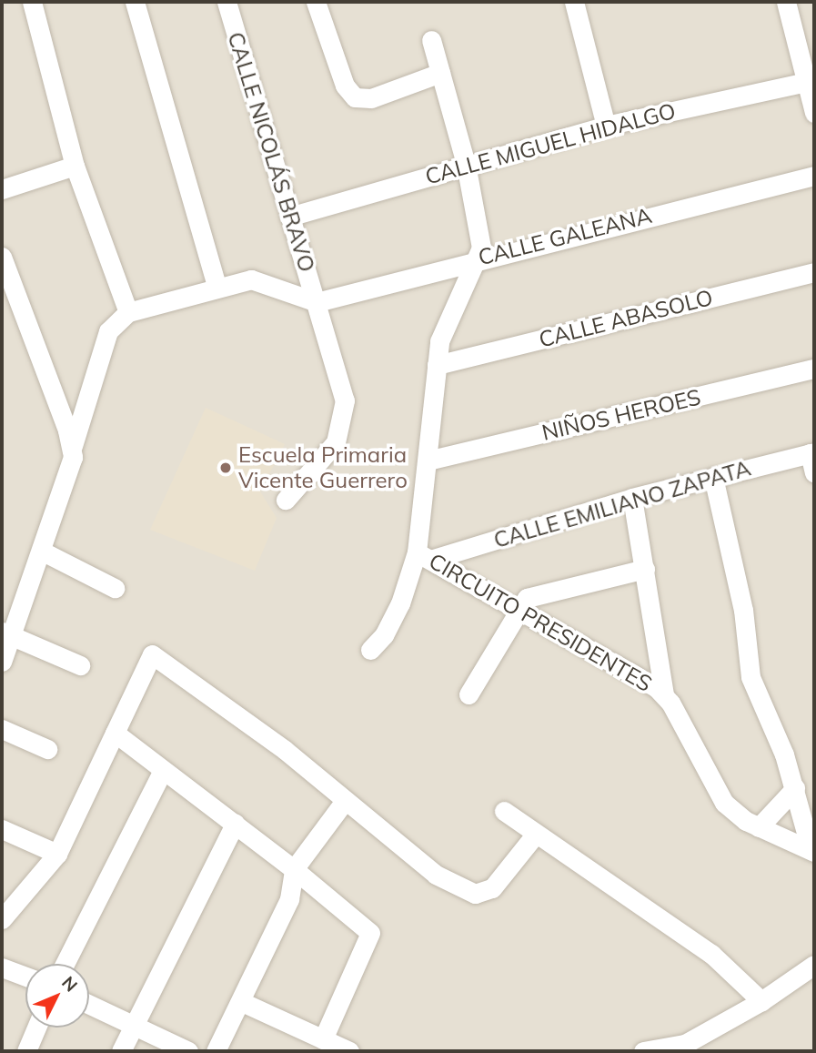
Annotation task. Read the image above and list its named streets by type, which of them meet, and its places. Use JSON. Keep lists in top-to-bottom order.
{
  "streets": {
    "street": [
      "CALLE MIGUEL HIDALGO",
      "CALLE NICOLÁS BRAVO",
      "CALLE GALEANA",
      "CALLE ABASOLO",
      "NIÑOS HEROES",
      "CALLE EMILIANO ZAPATA",
      "CIRCUITO PRESIDENTES"
    ]
  },
  "crossings": [
    ["CALLE MIGUEL HIDALGO", "CALLE NICOLÁS BRAVO"],
    ["CALLE NICOLÁS BRAVO", "CALLE GALEANA"],
    ["CALLE EMILIANO ZAPATA", "CIRCUITO PRESIDENTES"]
  ],
  "places": ["Escuela Primaria Vicente Guerrero"],
  "north": "top right"
}
